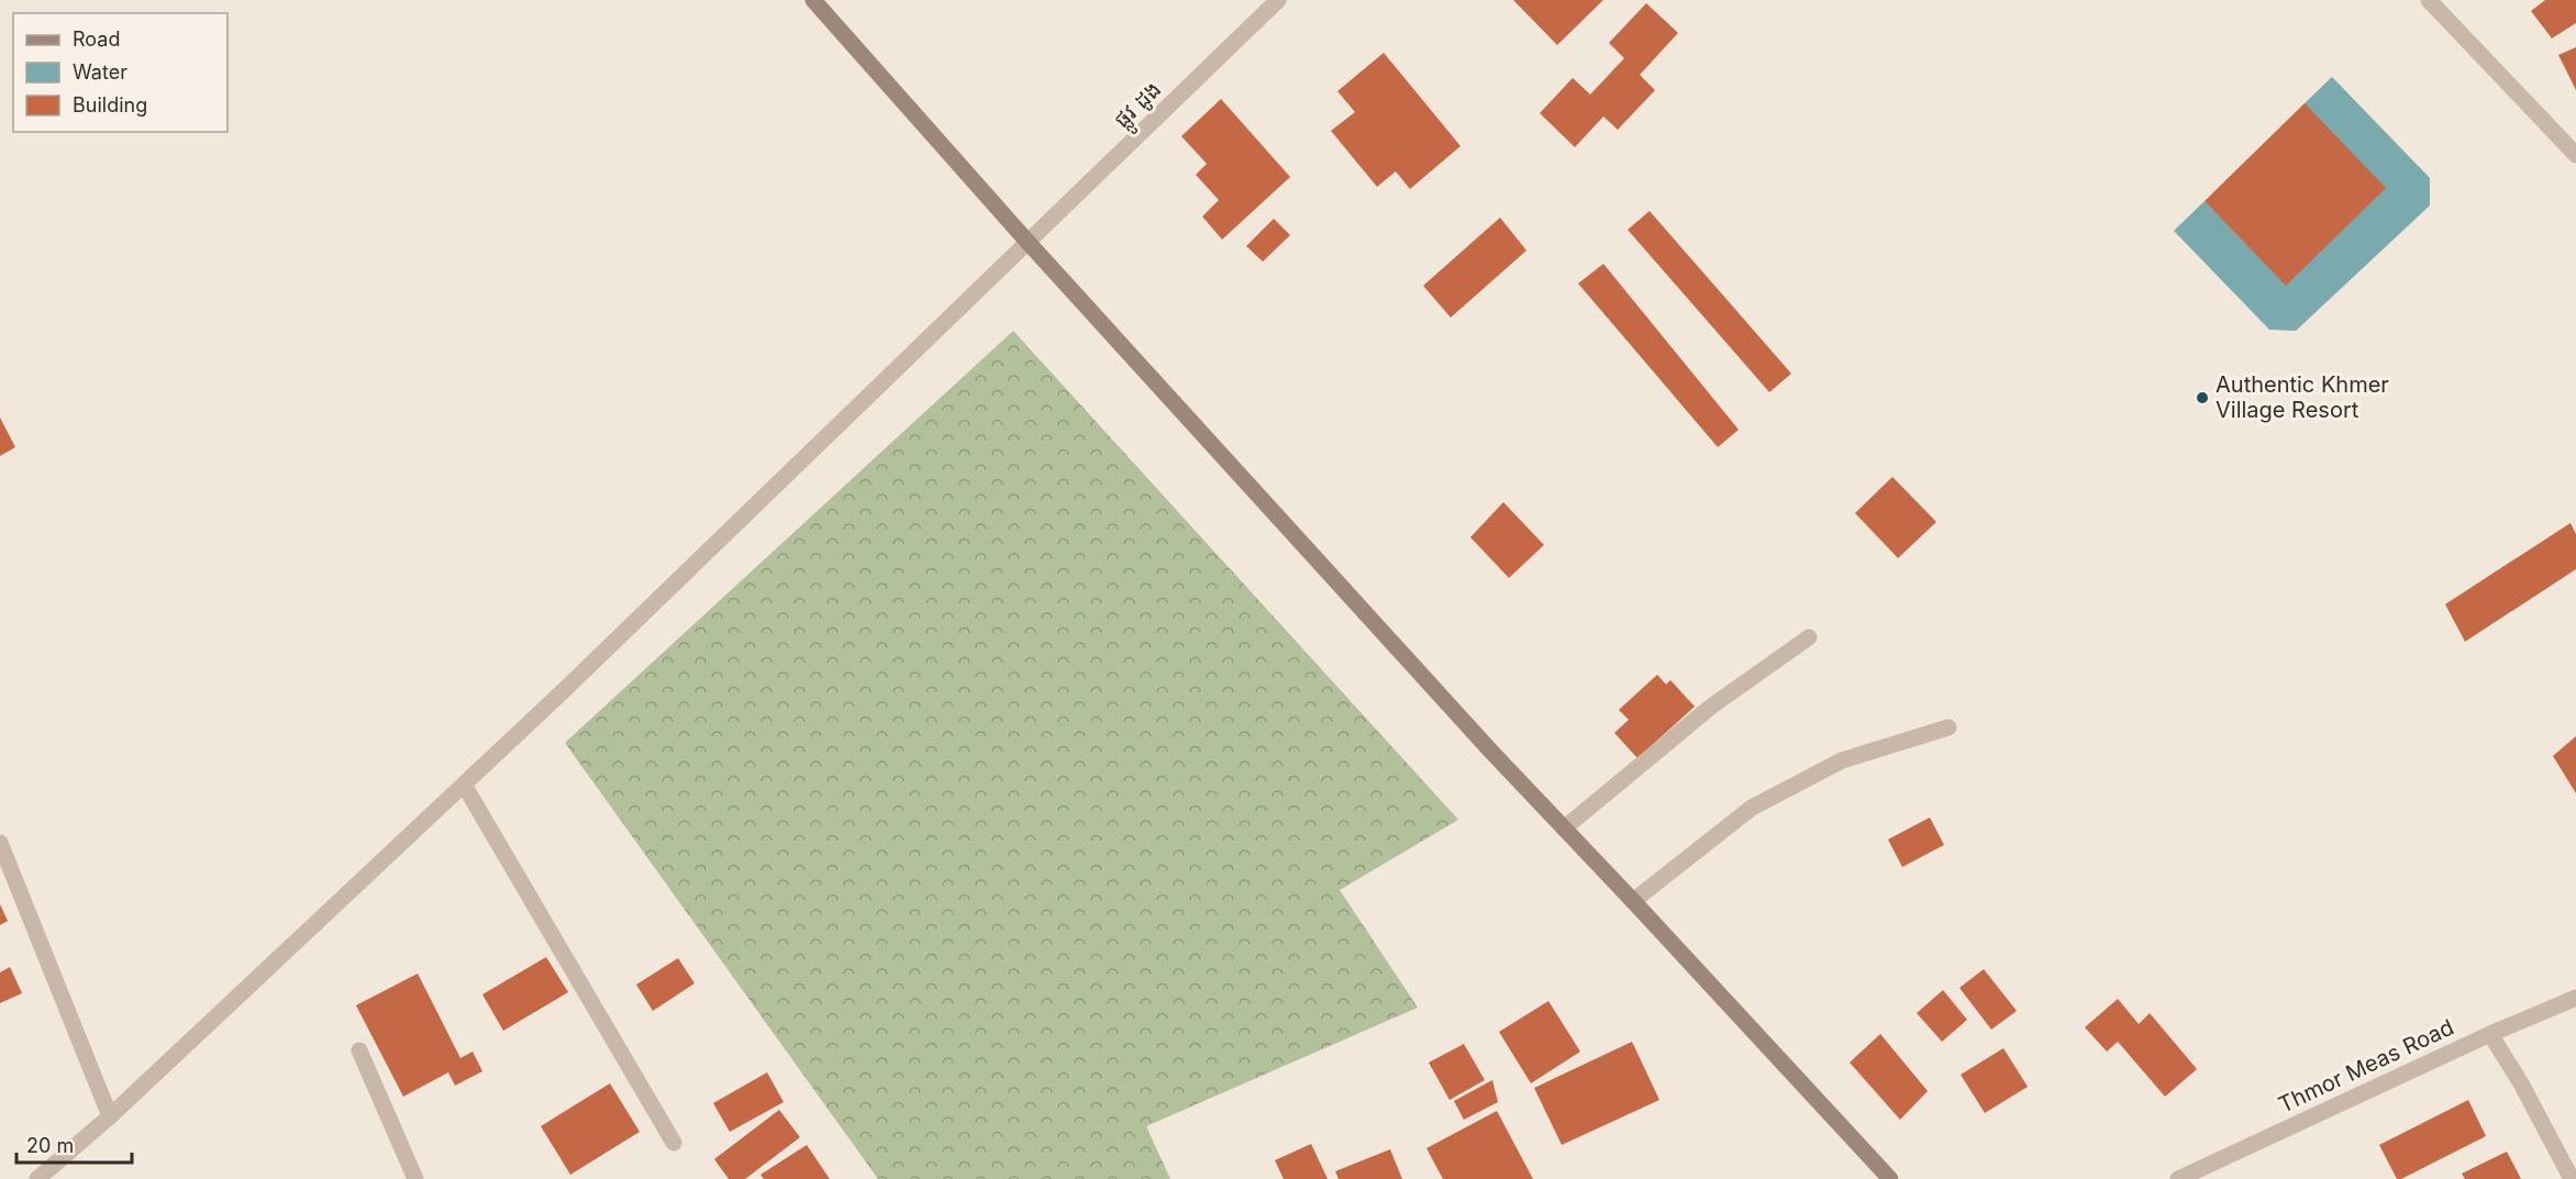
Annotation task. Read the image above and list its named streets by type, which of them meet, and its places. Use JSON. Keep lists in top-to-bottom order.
{
  "streets": {
    "street": ["ផ្លូវ ដូង", "Thmor Meas Road"]
  },
  "places": ["Authentic Khmer Village Resort"],
  "legend": ["Road", "Water", "Building"],
  "scale_bar": "20 m"
}
